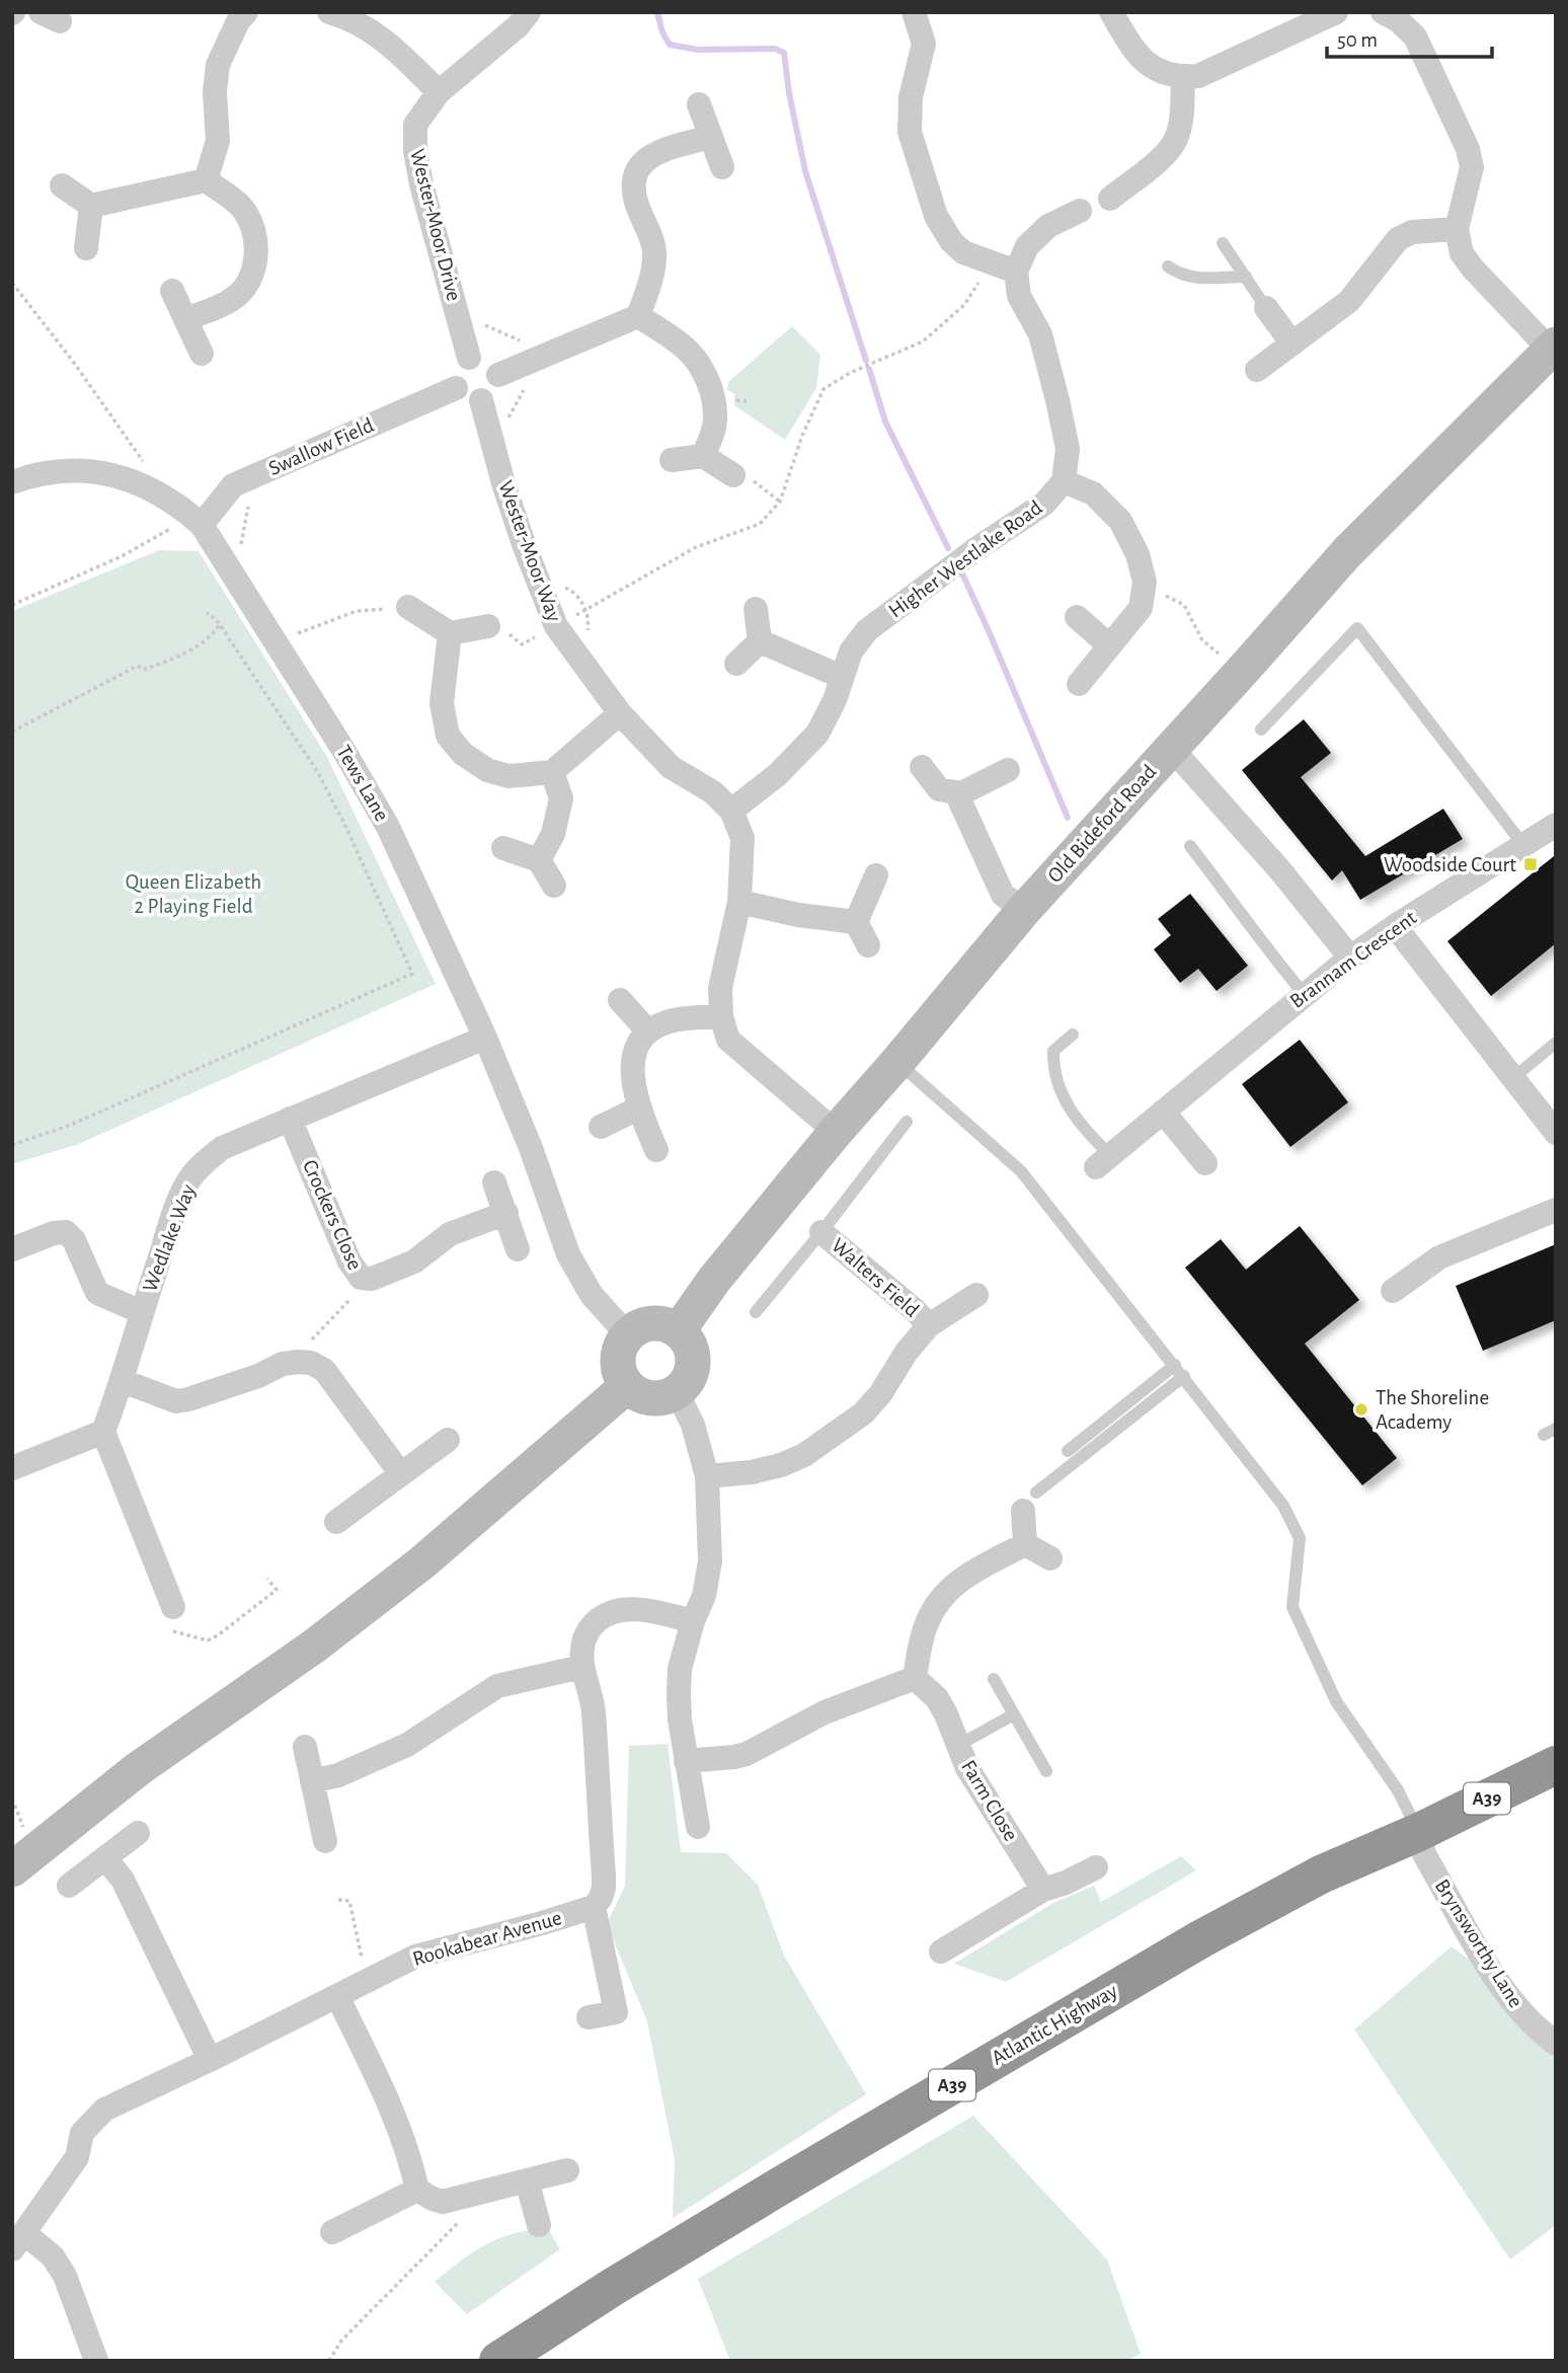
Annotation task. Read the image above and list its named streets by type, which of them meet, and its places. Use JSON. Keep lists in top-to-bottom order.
{
  "streets": {
    "highway": ["A39", "Atlantic Highway"],
    "street": [
      "Wester-Moor Drive",
      "Swallow Field",
      "Wester-Moor Way",
      "Higher Westlake Road",
      "Tews Lane",
      "Old Bideford Road",
      "Brannam Crescent",
      "Crockers Close",
      "Wedlake Way",
      "Walters Field",
      "Farm Close",
      "Rookabear Avenue",
      "Brynsworthy Lane"
    ]
  },
  "crossings": [
    ["Wester-Moor Drive", "Swallow Field"],
    ["Wester-Moor Drive", "Wester-Moor Way"],
    ["Swallow Field", "Wester-Moor Way"],
    ["Swallow Field", "Tews Lane"],
    ["Wester-Moor Way", "Higher Westlake Road"],
    ["Tews Lane", "Old Bideford Road"],
    ["Tews Lane", "Wedlake Way"],
    ["Crockers Close", "Wedlake Way"],
    ["Brynsworthy Lane", "Atlantic Highway"]
  ],
  "parks": ["Queen Elizabeth 2 Playing Field"],
  "places": {
    "transit": ["Woodside Court"],
    "other": ["The Shoreline Academy"]
  },
  "scale_bar": "50 m"
}
